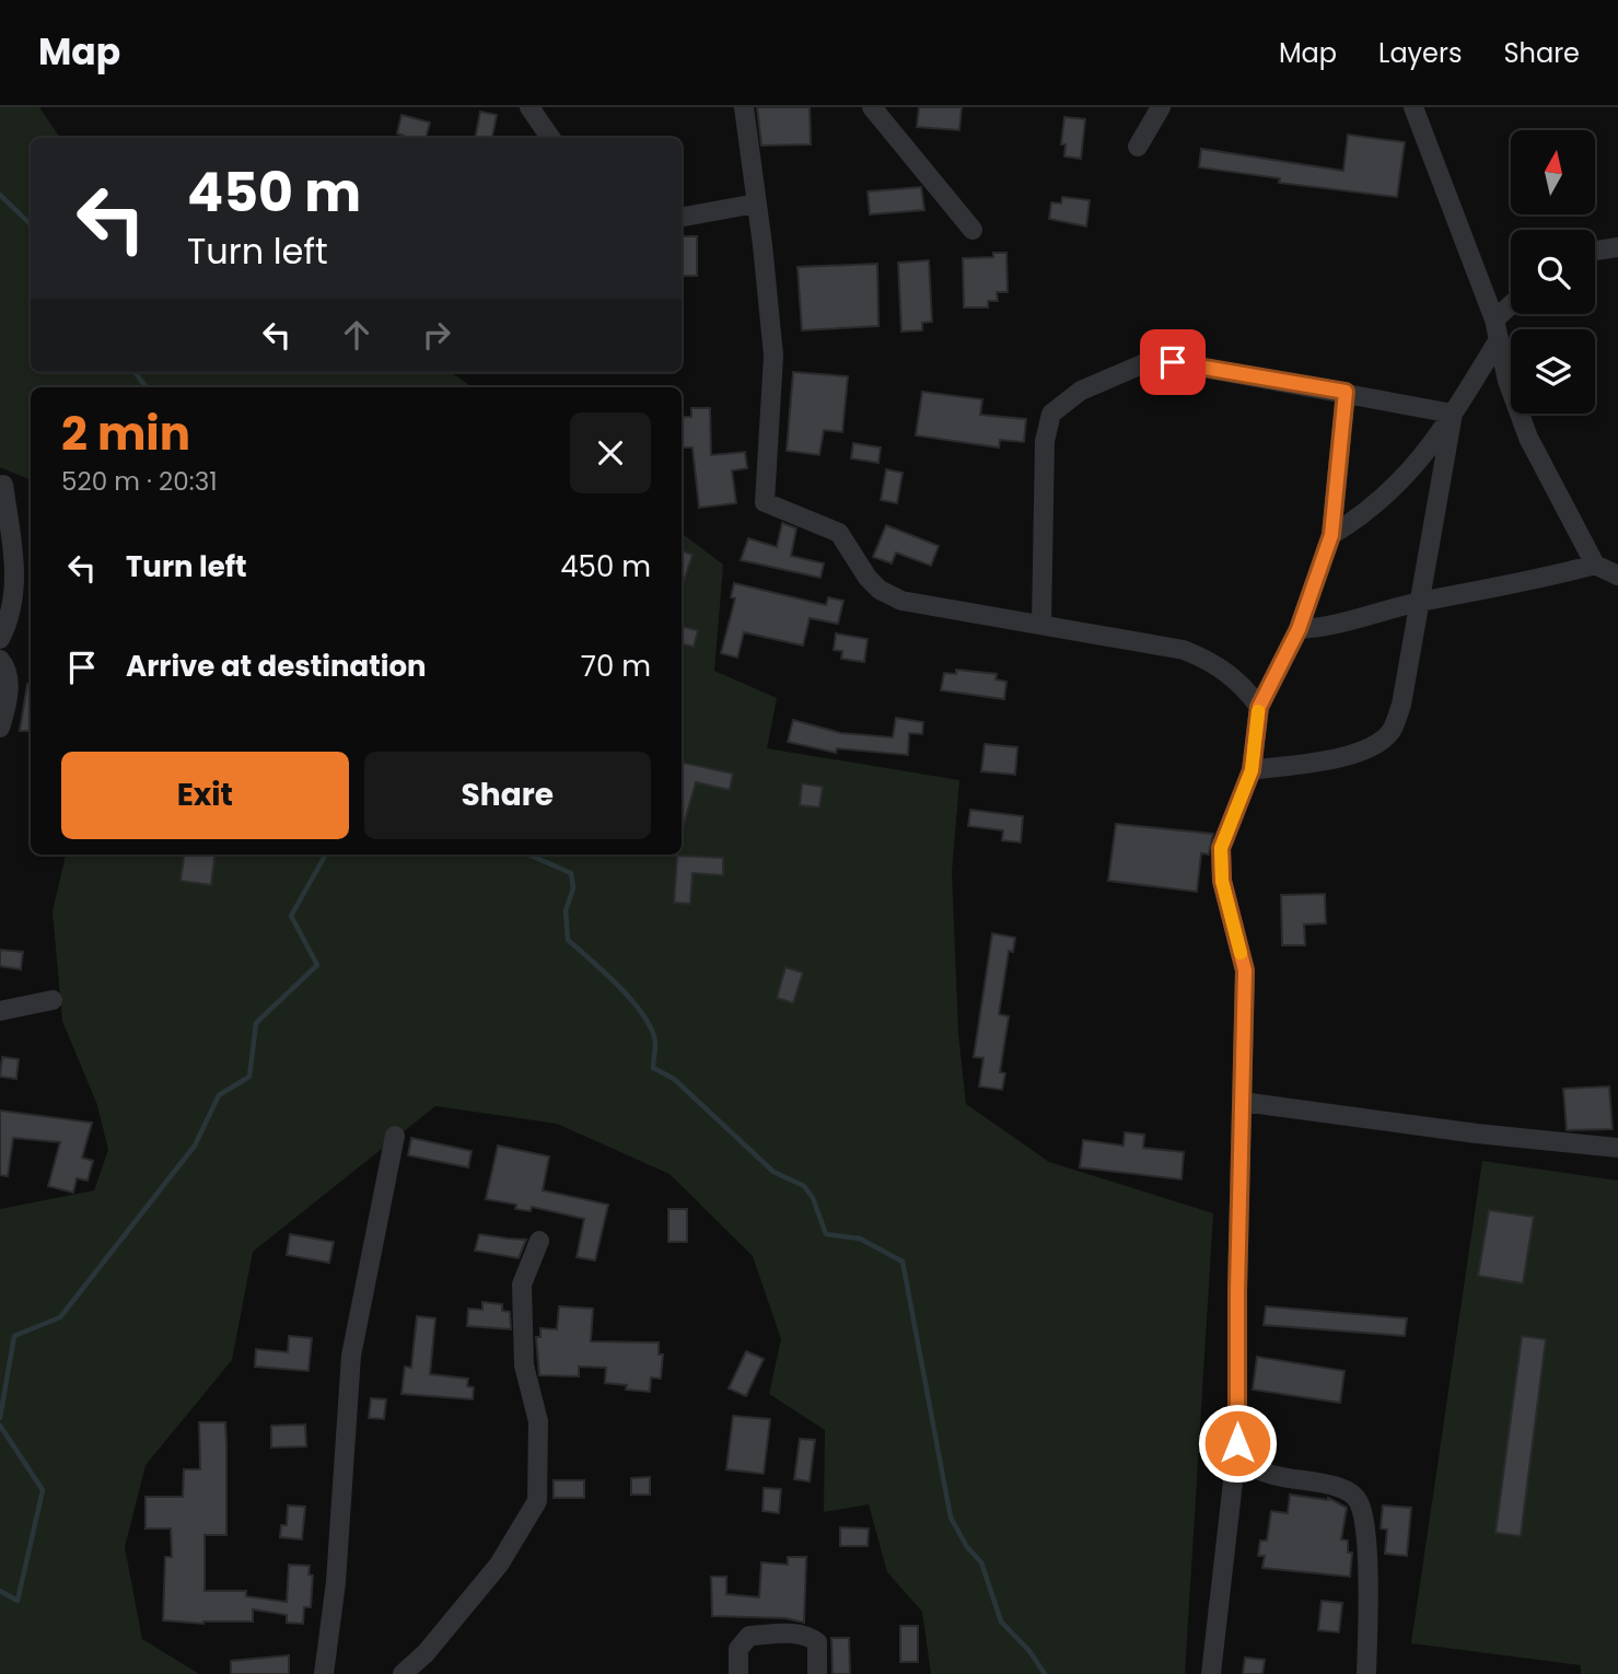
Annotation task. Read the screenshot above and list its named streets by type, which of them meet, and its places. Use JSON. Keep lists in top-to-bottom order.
{
  "north": "top",
  "page": {
    "header": "Map",
    "nav": ["Map", "Layers", "Share"],
    "turn": ["450 m", "Turn left"],
    "heading": ["2 min", "520 m · 20:31"],
    "list": [
      {
        "name": "Turn left",
        "value": "450 m"
      },
      {
        "name": "Arrive at destination",
        "value": "70 m"
      }
    ],
    "buttons": ["Exit", "Share"]
  }
}
